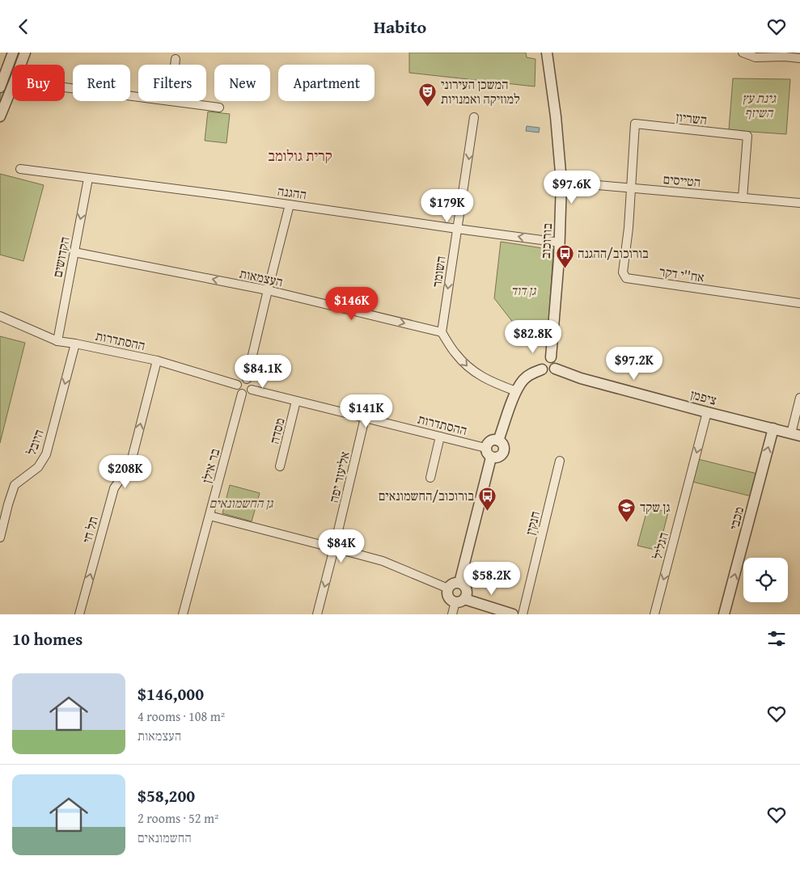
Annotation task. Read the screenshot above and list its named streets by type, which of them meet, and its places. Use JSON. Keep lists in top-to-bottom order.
{
  "streets": {
    "street": [
      "השריון",
      "הטייסים",
      "ההגנה",
      "בורוכוב",
      "הקדושים",
      "השומר",
      "אח''י דקר",
      "העצמאות",
      "ההסתדרות",
      "ציפמן",
      "מסדה",
      "היובל",
      "בר אילן",
      "אליעזר יפה",
      "מכבי",
      "חנקין",
      "תל חי",
      "הגליל"
    ]
  },
  "crossings": [
    ["השריון", "הטייסים"],
    ["השריון", "אח''י דקר"],
    ["הטייסים", "בורוכוב"],
    ["הטייסים", "אח''י דקר"],
    ["ההגנה", "בורוכוב"],
    ["ההגנה", "הקדושים"],
    ["ההגנה", "השומר"],
    ["בורוכוב", "ציפמן"],
    ["הקדושים", "העצמאות"],
    ["הקדושים", "ההסתדרות"],
    ["השומר", "העצמאות"],
    ["ההסתדרות", "מסדה"],
    ["ההסתדרות", "היובל"],
    ["ההסתדרות", "בר אילן"],
    ["ההסתדרות", "אליעזר יפה"],
    ["ההסתדרות", "תל חי"],
    ["ציפמן", "מכבי"],
    ["ציפמן", "הגליל"]
  ],
  "one_way": [
    "הקדושים",
    "השומר",
    "היובל",
    "מכבי",
    "תל חי",
    "הגליל"
  ],
  "districts": ["קרית גולומב"],
  "parks": ["גינת עץ השיזף", "גן דוד", "גן החשמונאים"],
  "places": {
    "theatre": ["המשכן העירוני למוזיקה ואמנויות"],
    "bus stop": ["בורוכוב/ההגנה", "בורוכוב/החשמונאים"],
    "school or university": ["גן שקד"]
  },
  "page": {
    "header": "Habito",
    "chip": [
      "Buy",
      "Rent",
      "Filters",
      "New",
      "Apartment"
    ],
    "price": [
      "$97.6K",
      "$179K",
      "$146K",
      "$82.8K",
      "$97.2K",
      "$84.1K",
      "$141K",
      "$208K",
      "$84K",
      "$58.2K"
    ],
    "heading": "10 homes",
    "list": [
      {
        "name": "$146,000",
        "note": "4 rooms · 108 m² · העצמאות"
      },
      {
        "name": "$58,200",
        "note": "2 rooms · 52 m² · החשמונאים"
      }
    ]
  }
}
